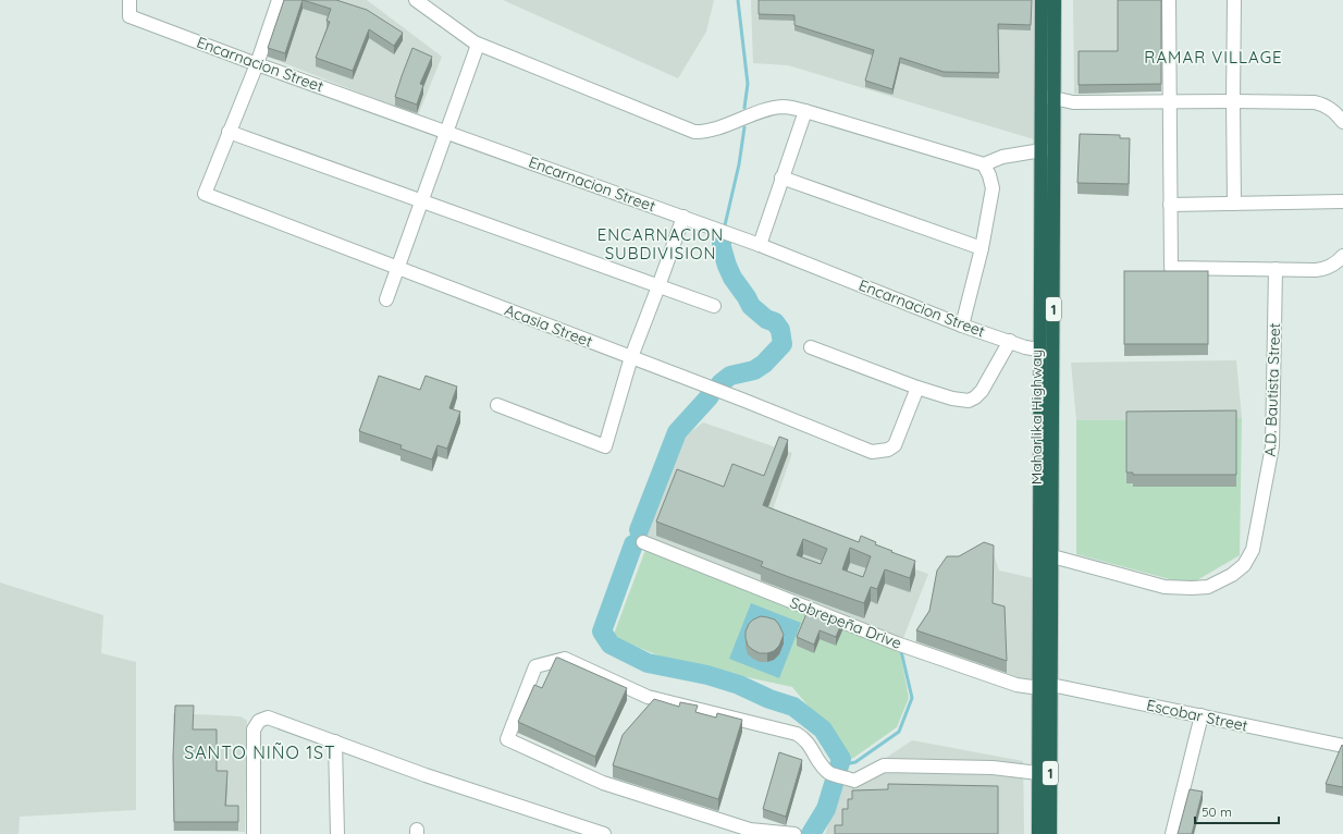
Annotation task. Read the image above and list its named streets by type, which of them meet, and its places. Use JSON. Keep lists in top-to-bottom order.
{
  "streets": {
    "highway": ["1", "Maharlika Highway"],
    "street": [
      "Encarnacion Street",
      "Acasia Street",
      "A.D. Bautista Street",
      "Sobrepeña Drive",
      "Escobar Street"
    ]
  },
  "crossings": [
    ["Encarnacion Street", "Maharlika Highway"],
    ["A.D. Bautista Street", "Maharlika Highway"],
    ["Maharlika Highway", "Sobrepeña Drive"],
    ["Maharlika Highway", "Escobar Street"],
    ["Sobrepeña Drive", "Escobar Street"]
  ],
  "districts": ["RAMAR VILLAGE", "ENCARNACION SUBDIVISION", "SANTO NIÑO 1ST"],
  "scale_bar": "50 m"
}
